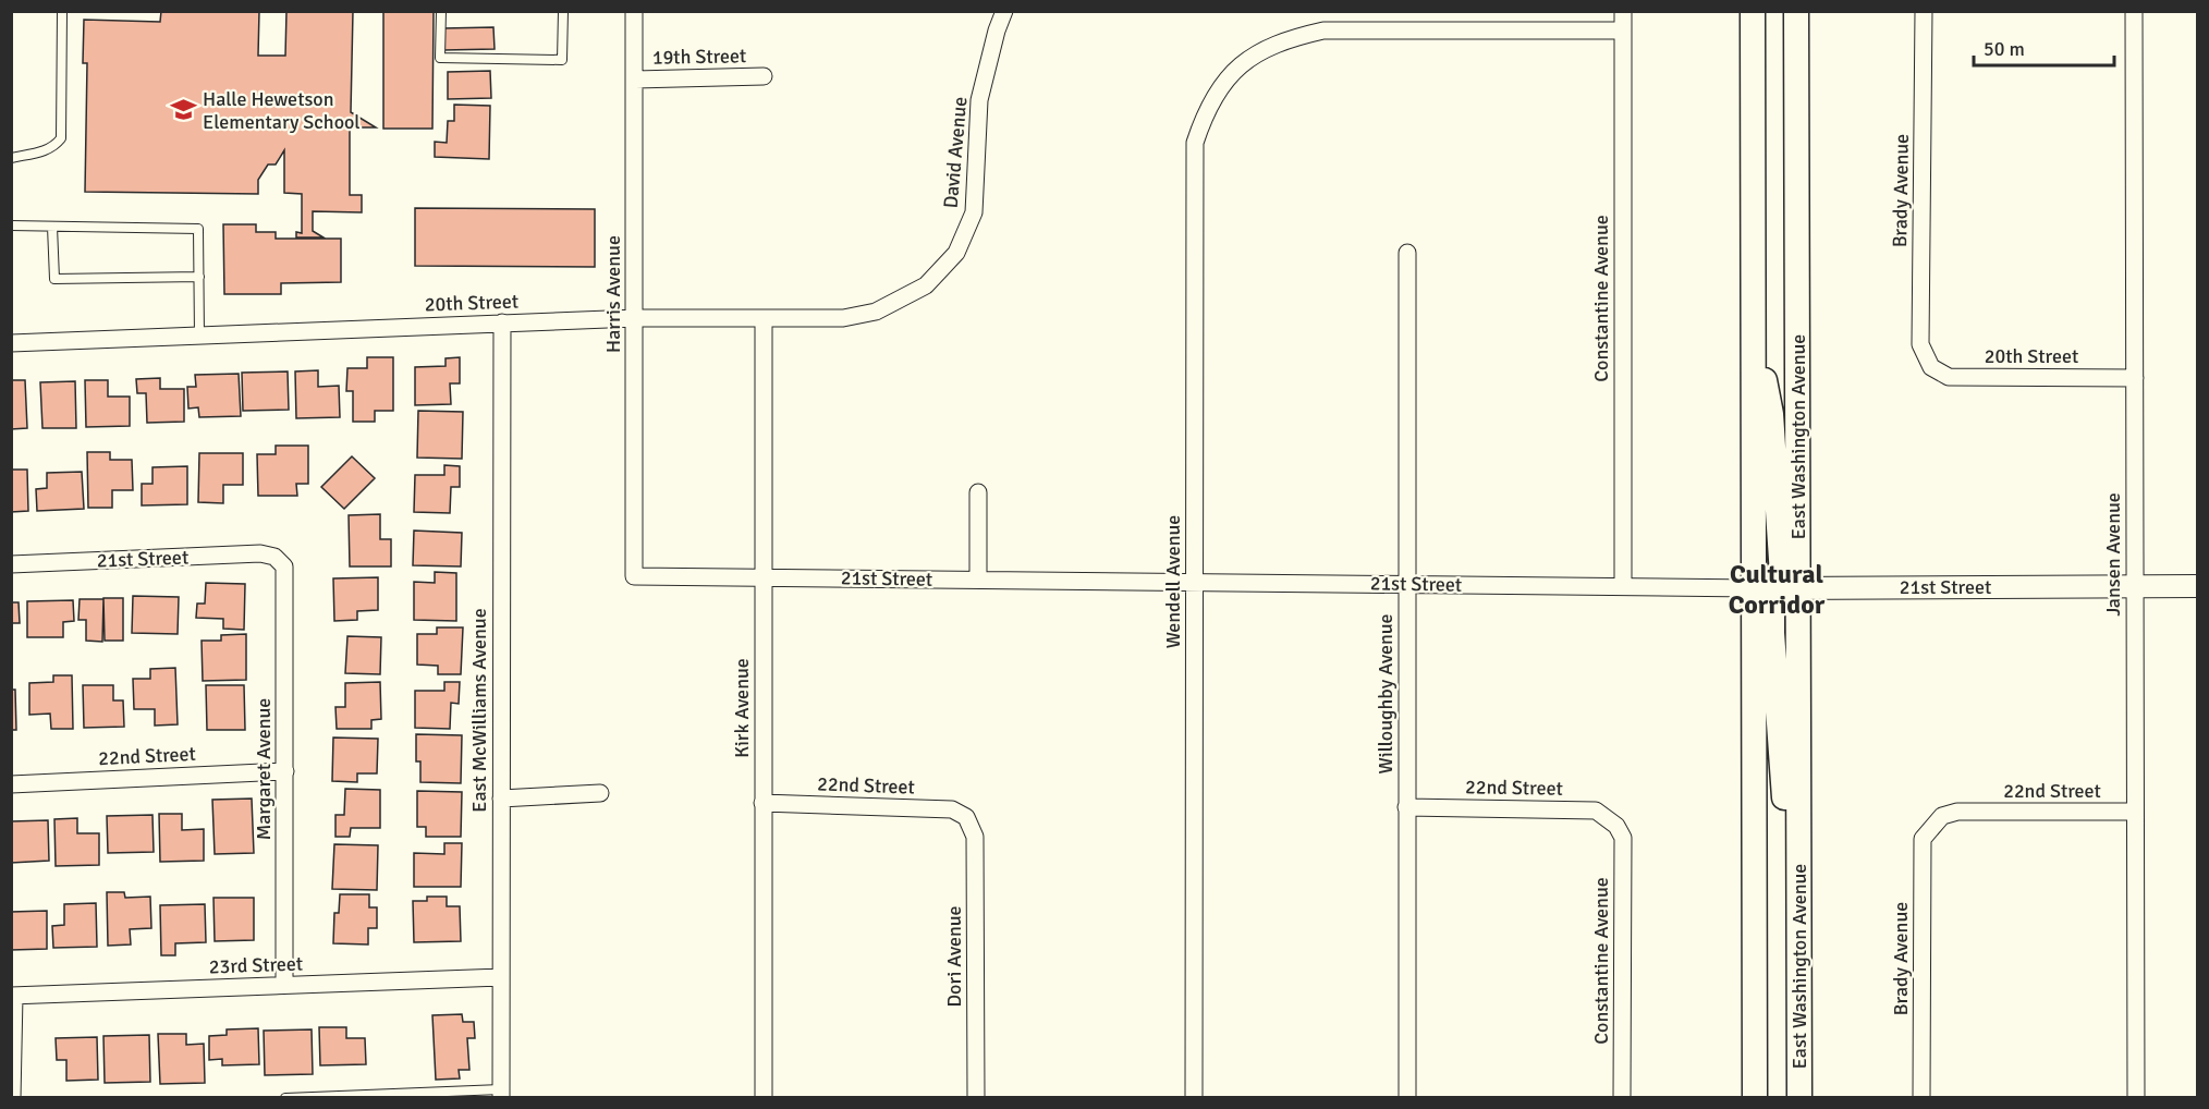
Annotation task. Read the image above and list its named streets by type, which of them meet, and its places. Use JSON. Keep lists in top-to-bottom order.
{
  "streets": {
    "main road": ["East Washington Avenue"],
    "street": [
      "19th Street",
      "David Avenue",
      "Brady Avenue",
      "Harris Avenue",
      "Constantine Avenue",
      "20th Street",
      "Jansen Avenue",
      "21st Street",
      "Wendell Avenue",
      "Willoughby Avenue",
      "Kirk Avenue",
      "East McWilliams Avenue",
      "22nd Street",
      "Margaret Avenue",
      "Dori Avenue",
      "23rd Street"
    ]
  },
  "crossings": [
    ["19th Street", "Harris Avenue"],
    ["David Avenue", "20th Street"],
    ["Brady Avenue", "20th Street"],
    ["Brady Avenue", "22nd Street"],
    ["Harris Avenue", "20th Street"],
    ["Harris Avenue", "21st Street"],
    ["Constantine Avenue", "21st Street"],
    ["Constantine Avenue", "Wendell Avenue"],
    ["Constantine Avenue", "22nd Street"],
    ["20th Street", "Jansen Avenue"],
    ["20th Street", "Kirk Avenue"],
    ["20th Street", "East McWilliams Avenue"],
    ["East Washington Avenue", "21st Street"],
    ["Jansen Avenue", "21st Street"],
    ["Jansen Avenue", "22nd Street"],
    ["21st Street", "Wendell Avenue"],
    ["21st Street", "Willoughby Avenue"],
    ["21st Street", "Kirk Avenue"],
    ["21st Street", "Margaret Avenue"],
    ["Willoughby Avenue", "22nd Street"],
    ["Kirk Avenue", "22nd Street"],
    ["East McWilliams Avenue", "23rd Street"],
    ["22nd Street", "Margaret Avenue"],
    ["22nd Street", "Dori Avenue"],
    ["Margaret Avenue", "23rd Street"]
  ],
  "districts": ["Cultural Corridor"],
  "places": {
    "school or university": ["Halle Hewetson Elementary School"]
  },
  "scale_bar": "50 m"
}
